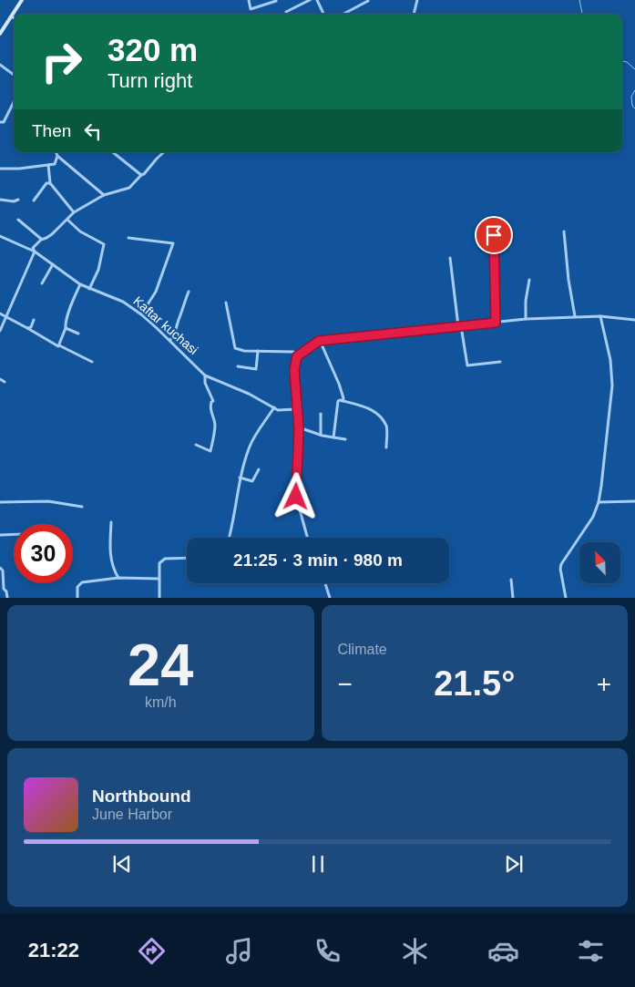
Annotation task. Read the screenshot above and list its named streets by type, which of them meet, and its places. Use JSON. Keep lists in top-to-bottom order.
{
  "streets": {
    "street": ["Kaftar kuchasi"]
  },
  "north": "top left",
  "page": {
    "turn": ["320 m", "Turn right"],
    "then": "Then",
    "limit": "30",
    "trip": "21:25 · 3 min · 980 m",
    "tile": [
      ["24", "km/h"],
      "Climate"
    ],
    "heat": ["−", "21.5°", "+"],
    "song": ["Northbound", "June Harbor"],
    "tabs": "21:22"
  }
}
